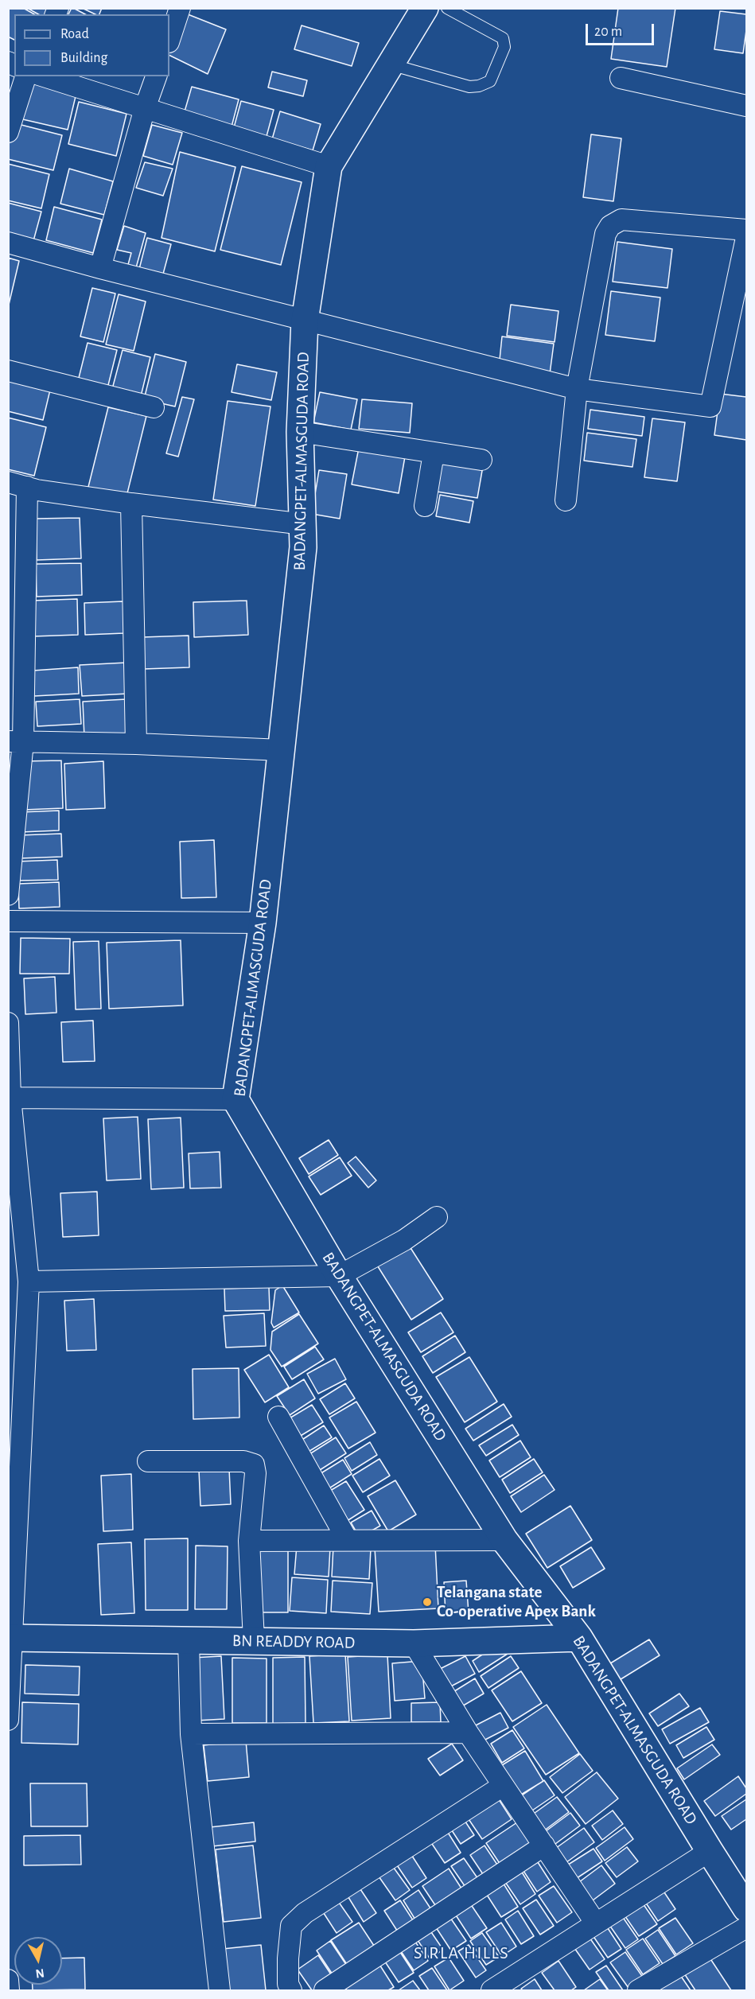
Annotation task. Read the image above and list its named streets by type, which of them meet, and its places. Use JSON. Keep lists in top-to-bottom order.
{
  "streets": {
    "street": ["BADANGPET-ALMASGUDA ROAD", "BN READDY ROAD"]
  },
  "crossings": [
    ["BADANGPET-ALMASGUDA ROAD", "BN READDY ROAD"]
  ],
  "districts": ["SIRLA HILLS"],
  "places": ["Telangana state Co-operative Apex Bank"],
  "legend": ["Road", "Building"],
  "scale_bar": "20 m",
  "north": "bottom"
}
